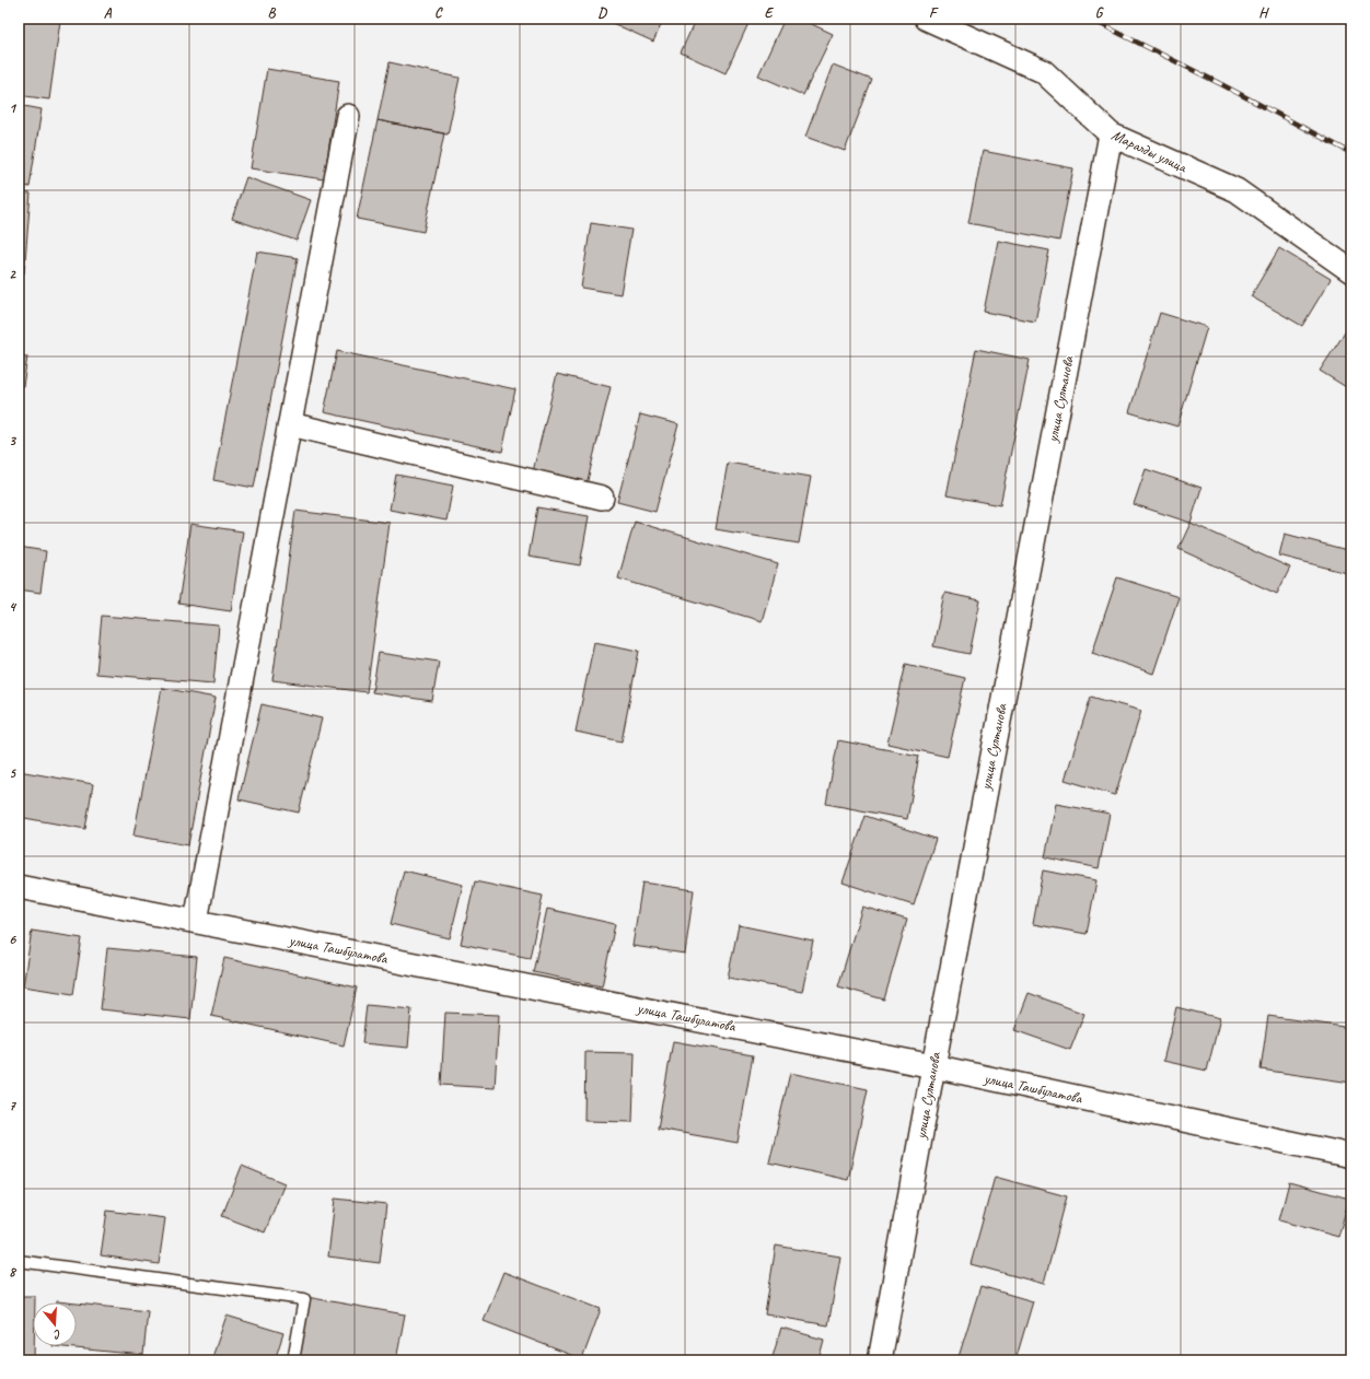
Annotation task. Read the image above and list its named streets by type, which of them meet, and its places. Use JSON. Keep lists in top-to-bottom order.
{
  "streets": {
    "street": ["Маралды улица", "улица Султанова", "улица Ташбулатова"]
  },
  "crossings": [
    ["Маралды улица", "улица Султанова"],
    ["улица Султанова", "улица Ташбулатова"]
  ],
  "north": "bottom",
  "grid": {
    "columns": [
      "A",
      "B",
      "C",
      "D",
      "E",
      "F",
      "G",
      "H"
    ],
    "rows": [
      "1",
      "2",
      "3",
      "4",
      "5",
      "6",
      "7",
      "8"
    ]
  }
}
